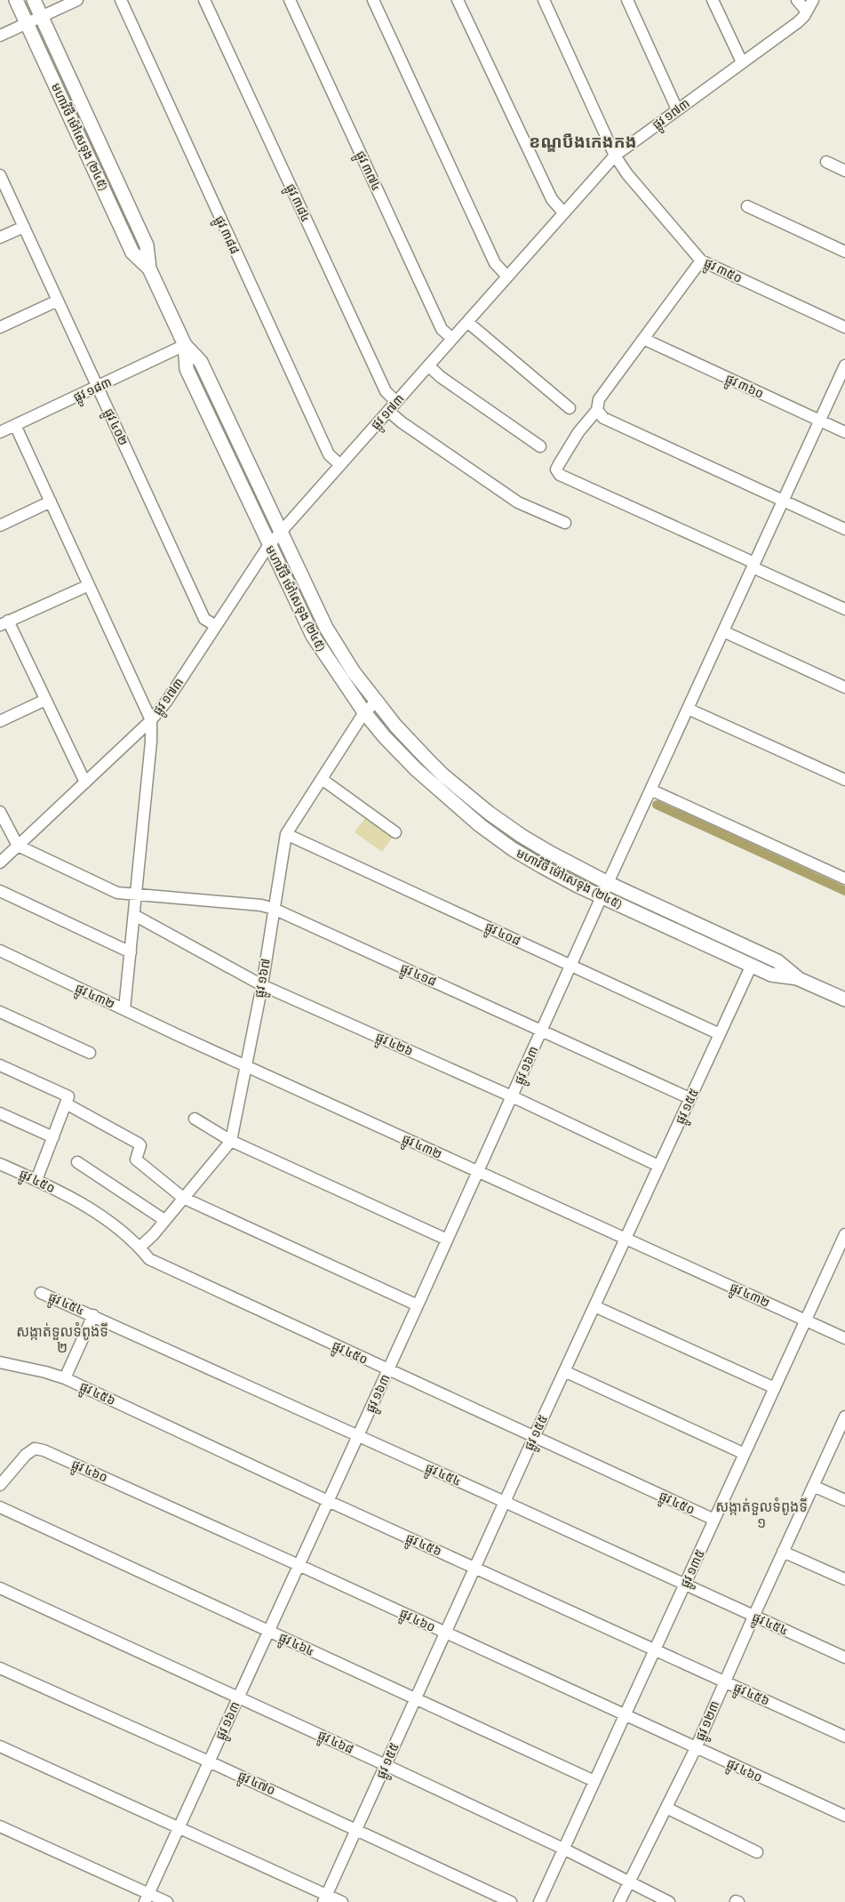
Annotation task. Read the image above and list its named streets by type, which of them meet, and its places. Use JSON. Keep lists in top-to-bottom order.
{
  "streets": {
    "main road": ["មហាវិថី ម៉ៅសេទុង (២៤៥)"],
    "street": [
      "ផ្លូវ ១៧៣",
      "ផ្លូវ ៣៧៤",
      "ផ្លូវ ៣៨៤",
      "ផ្លូវ ៣៨៨",
      "ផ្លូវ ៣៥០",
      "ផ្លូវ ៣៦០",
      "ផ្លូវ ១៨៣",
      "ផ្លូវ ៤០២",
      "ផ្លូវ ៤០៨",
      "ផ្លូវ ៤១៨",
      "ផ្លូវ ១៦៧",
      "ផ្លូវ ៤៣២",
      "ផ្លូវ ៤២៦",
      "ផ្លូវ ១៦៣",
      "ផ្លូវ ១៥៥",
      "ផ្លូវ ៤៥០",
      "ផ្លូវ ៤៥៤",
      "ផ្លូវ ៤៥៦",
      "ផ្លូវ ៤៦០",
      "ផ្លូវ ១៣៥",
      "ផ្លូវ ៤៦៤",
      "ផ្លូវ ១២៣",
      "ផ្លូវ ៤៦៨",
      "ផ្លូវ ៤៧០"
    ]
  },
  "crossings": [
    ["ផ្លូវ ១៧៣", "មហាវិថី ម៉ៅសេទុង (២៤៥)"],
    ["ផ្លូវ ១៧៣", "ផ្លូវ ៣៧៤"],
    ["ផ្លូវ ១៧៣", "ផ្លូវ ៣៨៤"],
    ["ផ្លូវ ១៧៣", "ផ្លូវ ៣៨៨"],
    ["ផ្លូវ ១៧៣", "ផ្លូវ ៣៥០"],
    ["ផ្លូវ ១៧៣", "ផ្លូវ ៤០២"],
    ["ផ្លូវ ១៧៣", "ផ្លូវ ៤១៨"],
    ["មហាវិថី ម៉ៅសេទុង (២៤៥)", "ផ្លូវ ១៨៣"],
    ["មហាវិថី ម៉ៅសេទុង (២៤៥)", "ផ្លូវ ១៦៧"],
    ["មហាវិថី ម៉ៅសេទុង (២៤៥)", "ផ្លូវ ១៦៣"],
    ["មហាវិថី ម៉ៅសេទុង (២៤៥)", "ផ្លូវ ១៥៥"],
    ["ផ្លូវ ៣៦០", "ផ្លូវ ១៦៣"],
    ["ផ្លូវ ១៨៣", "ផ្លូវ ៤០២"],
    ["ផ្លូវ ៤០៨", "ផ្លូវ ១៦៧"],
    ["ផ្លូវ ៤០៨", "ផ្លូវ ១៦៣"],
    ["ផ្លូវ ៤០៨", "ផ្លូវ ១៥៥"],
    ["ផ្លូវ ៤១៨", "ផ្លូវ ១៦៧"],
    ["ផ្លូវ ៤១៨", "ផ្លូវ ១៦៣"],
    ["ផ្លូវ ៤១៨", "ផ្លូវ ១៥៥"],
    ["ផ្លូវ ១៦៧", "ផ្លូវ ៤៣២"],
    ["ផ្លូវ ១៦៧", "ផ្លូវ ៤២៦"],
    ["ផ្លូវ ១៦៧", "ផ្លូវ ៤៥០"],
    ["ផ្លូវ ៤៣២", "ផ្លូវ ១៦៣"],
    ["ផ្លូវ ៤៣២", "ផ្លូវ ១៥៥"],
    ["ផ្លូវ ៤៣២", "ផ្លូវ ១៣៥"],
    ["ផ្លូវ ៤២៦", "ផ្លូវ ១៦៣"],
    ["ផ្លូវ ៤២៦", "ផ្លូវ ១៥៥"],
    ["ផ្លូវ ១៦៣", "ផ្លូវ ៤៥០"],
    ["ផ្លូវ ១៦៣", "ផ្លូវ ៤៥៤"],
    ["ផ្លូវ ១៦៣", "ផ្លូវ ៤៥៦"],
    ["ផ្លូវ ១៦៣", "ផ្លូវ ៤៦០"],
    ["ផ្លូវ ១៦៣", "ផ្លូវ ៤៦៤"],
    ["ផ្លូវ ១៦៣", "ផ្លូវ ៤៦៨"],
    ["ផ្លូវ ១៦៣", "ផ្លូវ ៤៧០"],
    ["ផ្លូវ ១៥៥", "ផ្លូវ ៤៥០"],
    ["ផ្លូវ ១៥៥", "ផ្លូវ ៤៥៤"],
    ["ផ្លូវ ១៥៥", "ផ្លូវ ៤៥៦"],
    ["ផ្លូវ ១៥៥", "ផ្លូវ ៤៦០"],
    ["ផ្លូវ ១៥៥", "ផ្លូវ ៤៦៤"],
    ["ផ្លូវ ១៥៥", "ផ្លូវ ៤៦៨"],
    ["ផ្លូវ ១៥៥", "ផ្លូវ ៤៧០"],
    ["ផ្លូវ ៤៥០", "ផ្លូវ ១៣៥"],
    ["ផ្លូវ ៤៥៤", "ផ្លូវ ១៣៥"],
    ["ផ្លូវ ៤៥៤", "ផ្លូវ ១២៣"],
    ["ផ្លូវ ៤៥៦", "ផ្លូវ ១៣៥"],
    ["ផ្លូវ ៤៥៦", "ផ្លូវ ១២៣"],
    ["ផ្លូវ ៤៦០", "ផ្លូវ ១៣៥"],
    ["ផ្លូវ ៤៦០", "ផ្លូវ ១២៣"],
    ["ផ្លូវ ១៣៥", "ផ្លូវ ៤៦៤"],
    ["ផ្លូវ ១៣៥", "ផ្លូវ ៤៦៨"],
    ["ផ្លូវ ១២៣", "ផ្លូវ ៤៦៨"]
  ],
  "districts": ["ខណ្ឌបឹងកេងកង", "សង្កាត់ទួលទំពូងទី ២", "សង្កាត់ទួលទំពូងទី ១"]
}
